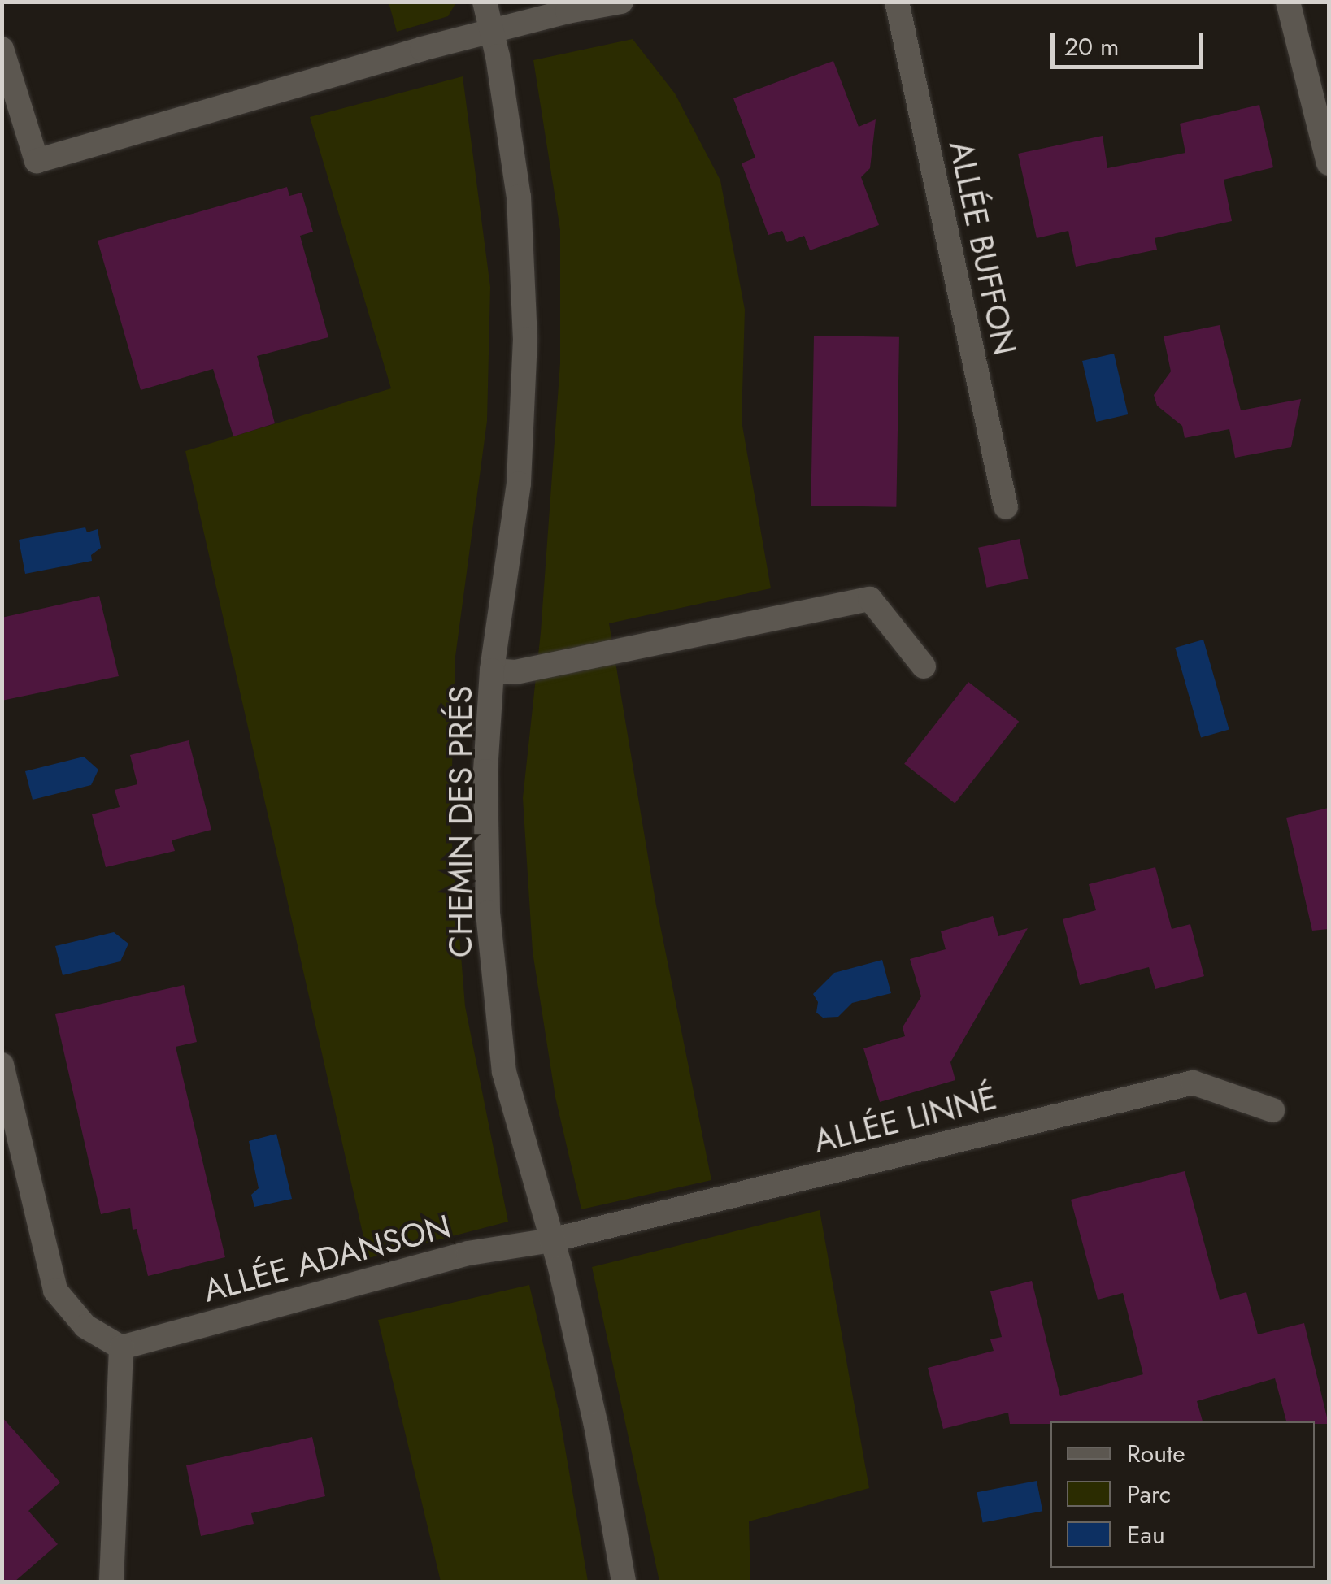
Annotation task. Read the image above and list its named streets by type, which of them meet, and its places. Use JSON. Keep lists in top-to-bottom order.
{
  "streets": {
    "street": [
      "ALLÉE BUFFON",
      "CHEMIN DES PRÉS",
      "ALLÉE LINNÉ",
      "ALLÉE ADANSON"
    ]
  },
  "crossings": [
    ["CHEMIN DES PRÉS", "ALLÉE LINNÉ"],
    ["CHEMIN DES PRÉS", "ALLÉE ADANSON"],
    ["ALLÉE LINNÉ", "ALLÉE ADANSON"]
  ],
  "legend": ["Route", "Parc", "Eau"],
  "scale_bar": "20 m"
}
